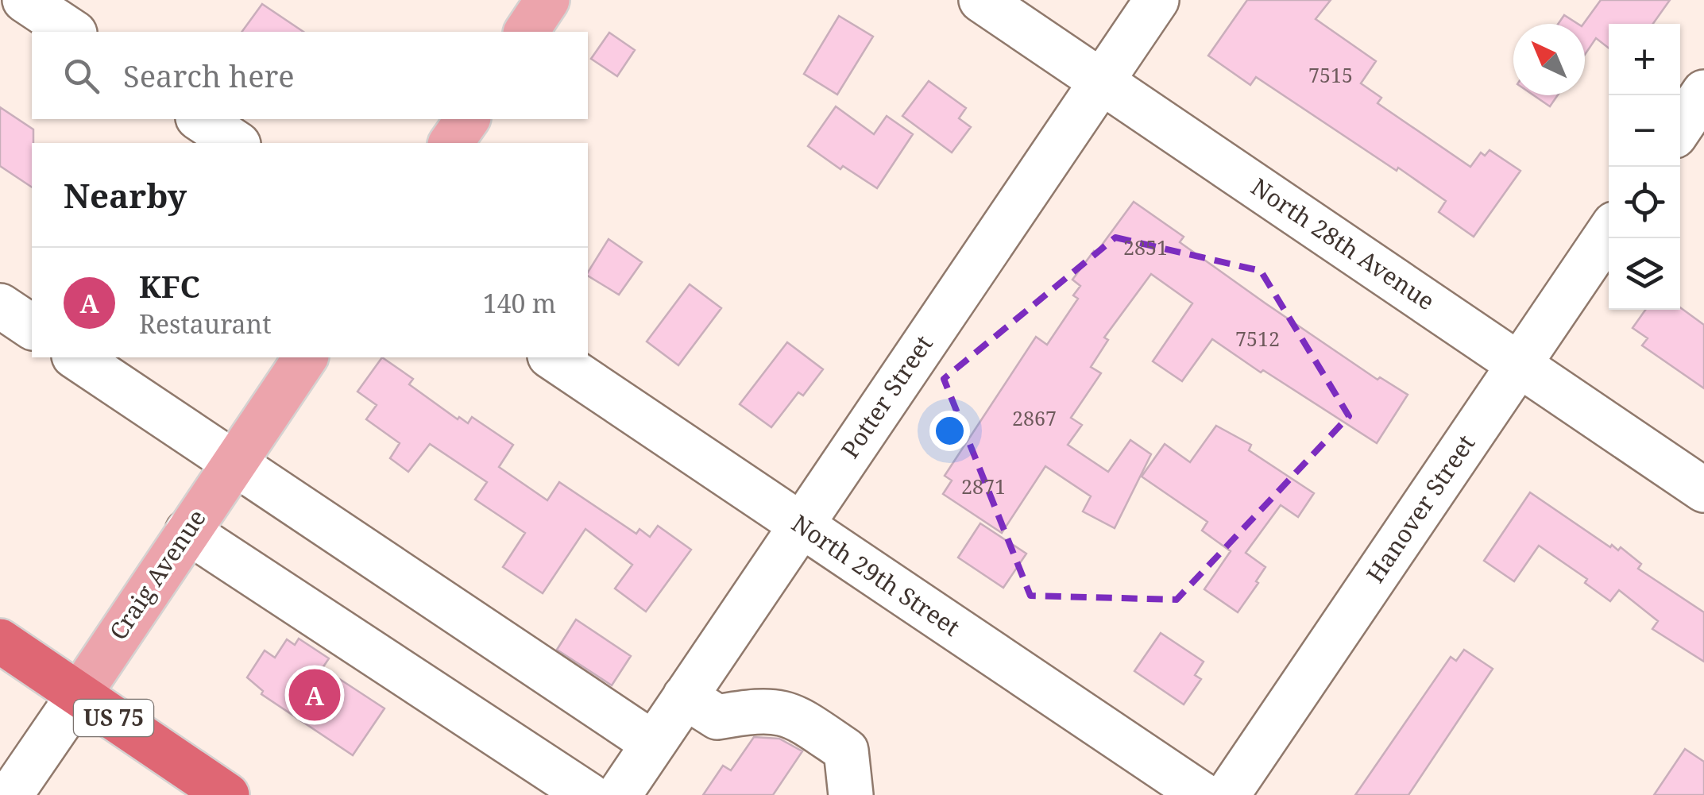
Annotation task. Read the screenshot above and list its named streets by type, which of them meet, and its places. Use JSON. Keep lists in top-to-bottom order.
{
  "streets": {
    "highway": ["US 75"],
    "main road": ["Craig Avenue"],
    "street": [
      "North 28th Avenue",
      "Potter Street",
      "Hanover Street",
      "North 29th Street"
    ]
  },
  "crossings": [
    ["North 28th Avenue", "Potter Street"],
    ["North 28th Avenue", "Hanover Street"],
    ["Potter Street", "North 29th Street"],
    ["Craig Avenue", "US 75"]
  ],
  "house_numbers": [
    "7515",
    "2851",
    "7512",
    "2867",
    "2871"
  ],
  "north": "top left",
  "page": {
    "map_buttons": ["+", "−"],
    "search": "Search here",
    "heading": "Nearby",
    "list": [
      {
        "mark": "A",
        "name": "KFC",
        "note": "Restaurant",
        "value": "140 m"
      }
    ],
    "pins": "A"
  }
}
